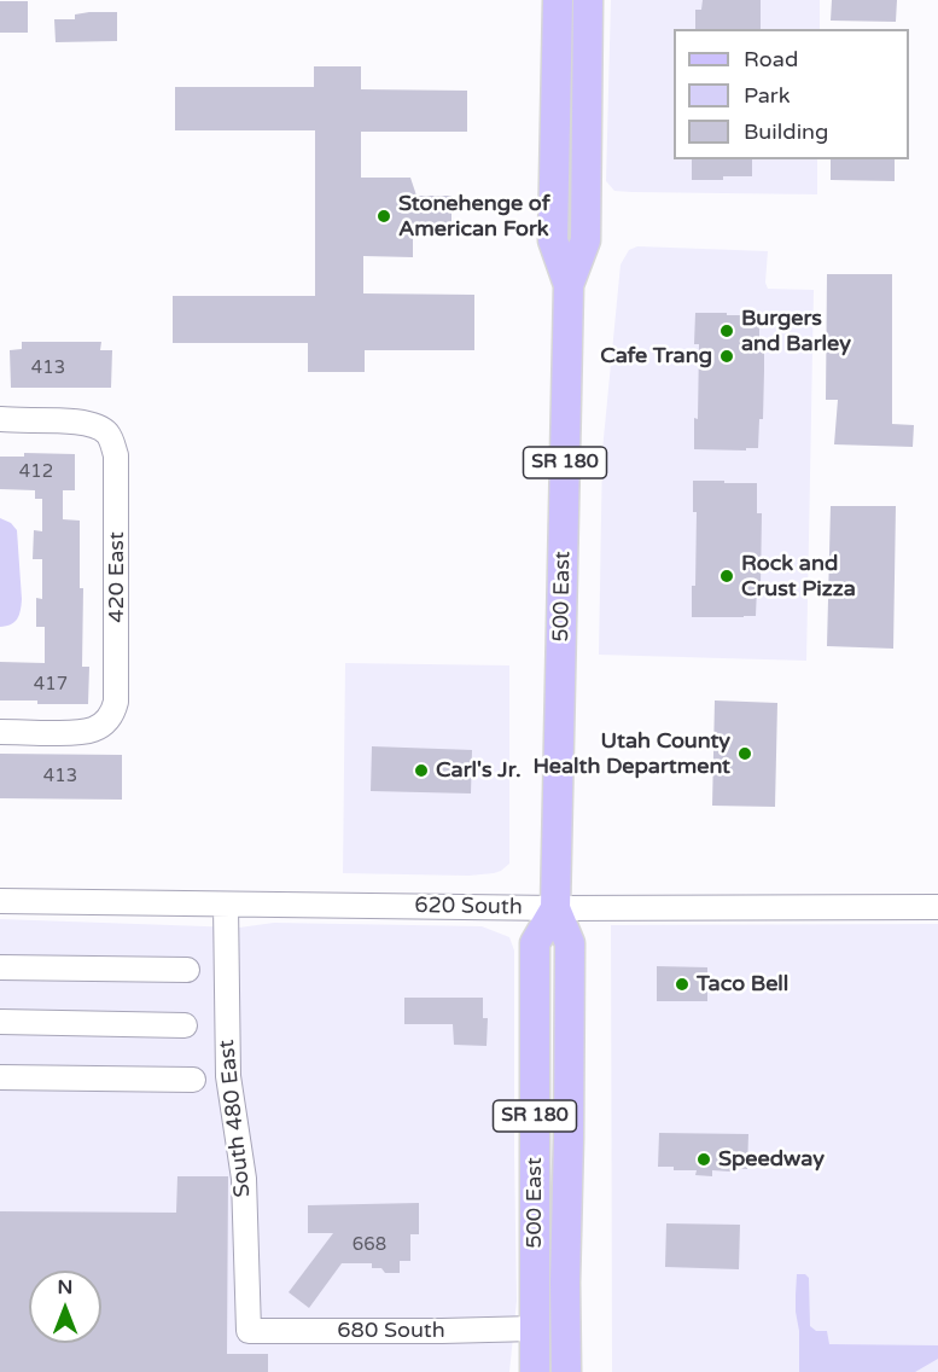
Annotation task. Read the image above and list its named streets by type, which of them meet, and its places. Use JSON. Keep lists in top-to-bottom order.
{
  "streets": {
    "main road": ["SR 180", "500 East"],
    "street": [
      "420 East",
      "620 South",
      "South 480 East",
      "680 South"
    ]
  },
  "crossings": [
    ["500 East", "620 South"],
    ["500 East", "680 South"],
    ["620 South", "South 480 East"],
    ["South 480 East", "680 South"]
  ],
  "places": [
    "Stonehenge of American Fork",
    "Burgers and Barley",
    "Cafe Trang",
    "Rock and Crust Pizza",
    "Utah County Health Department",
    "Carl's Jr.",
    "Taco Bell",
    "Speedway"
  ],
  "house_numbers": [
    "413",
    "412",
    "417",
    "413",
    "668"
  ],
  "legend": ["Road", "Park", "Building"],
  "north": "top"
}
